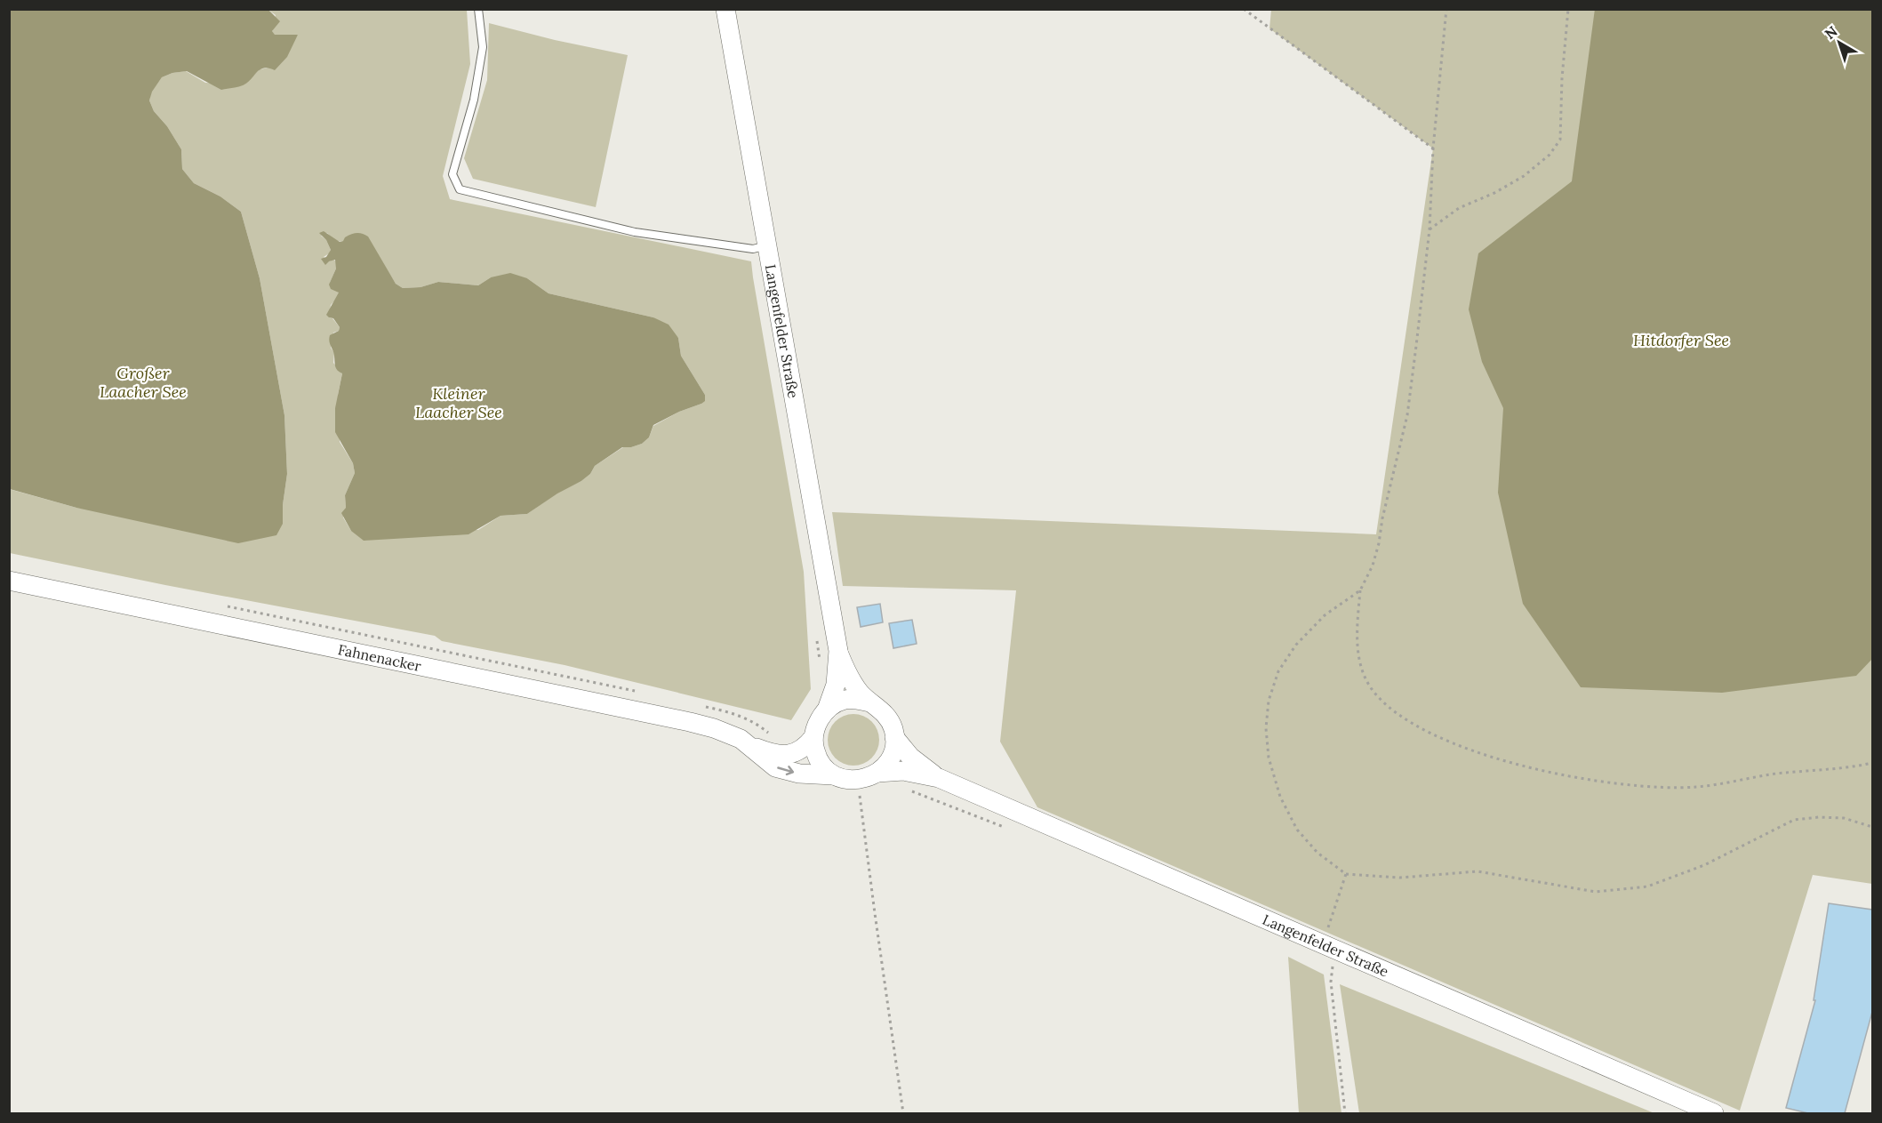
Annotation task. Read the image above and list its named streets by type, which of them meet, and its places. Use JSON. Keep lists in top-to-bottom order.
{
  "streets": {
    "street": ["Langenfelder Straße", "Fahnenacker"]
  },
  "crossings": [
    ["Langenfelder Straße", "Fahnenacker"]
  ],
  "water": ["Hitdorfer See", "Großer Laacher See", "Kleiner Laacher See"],
  "north": "top left"
}
